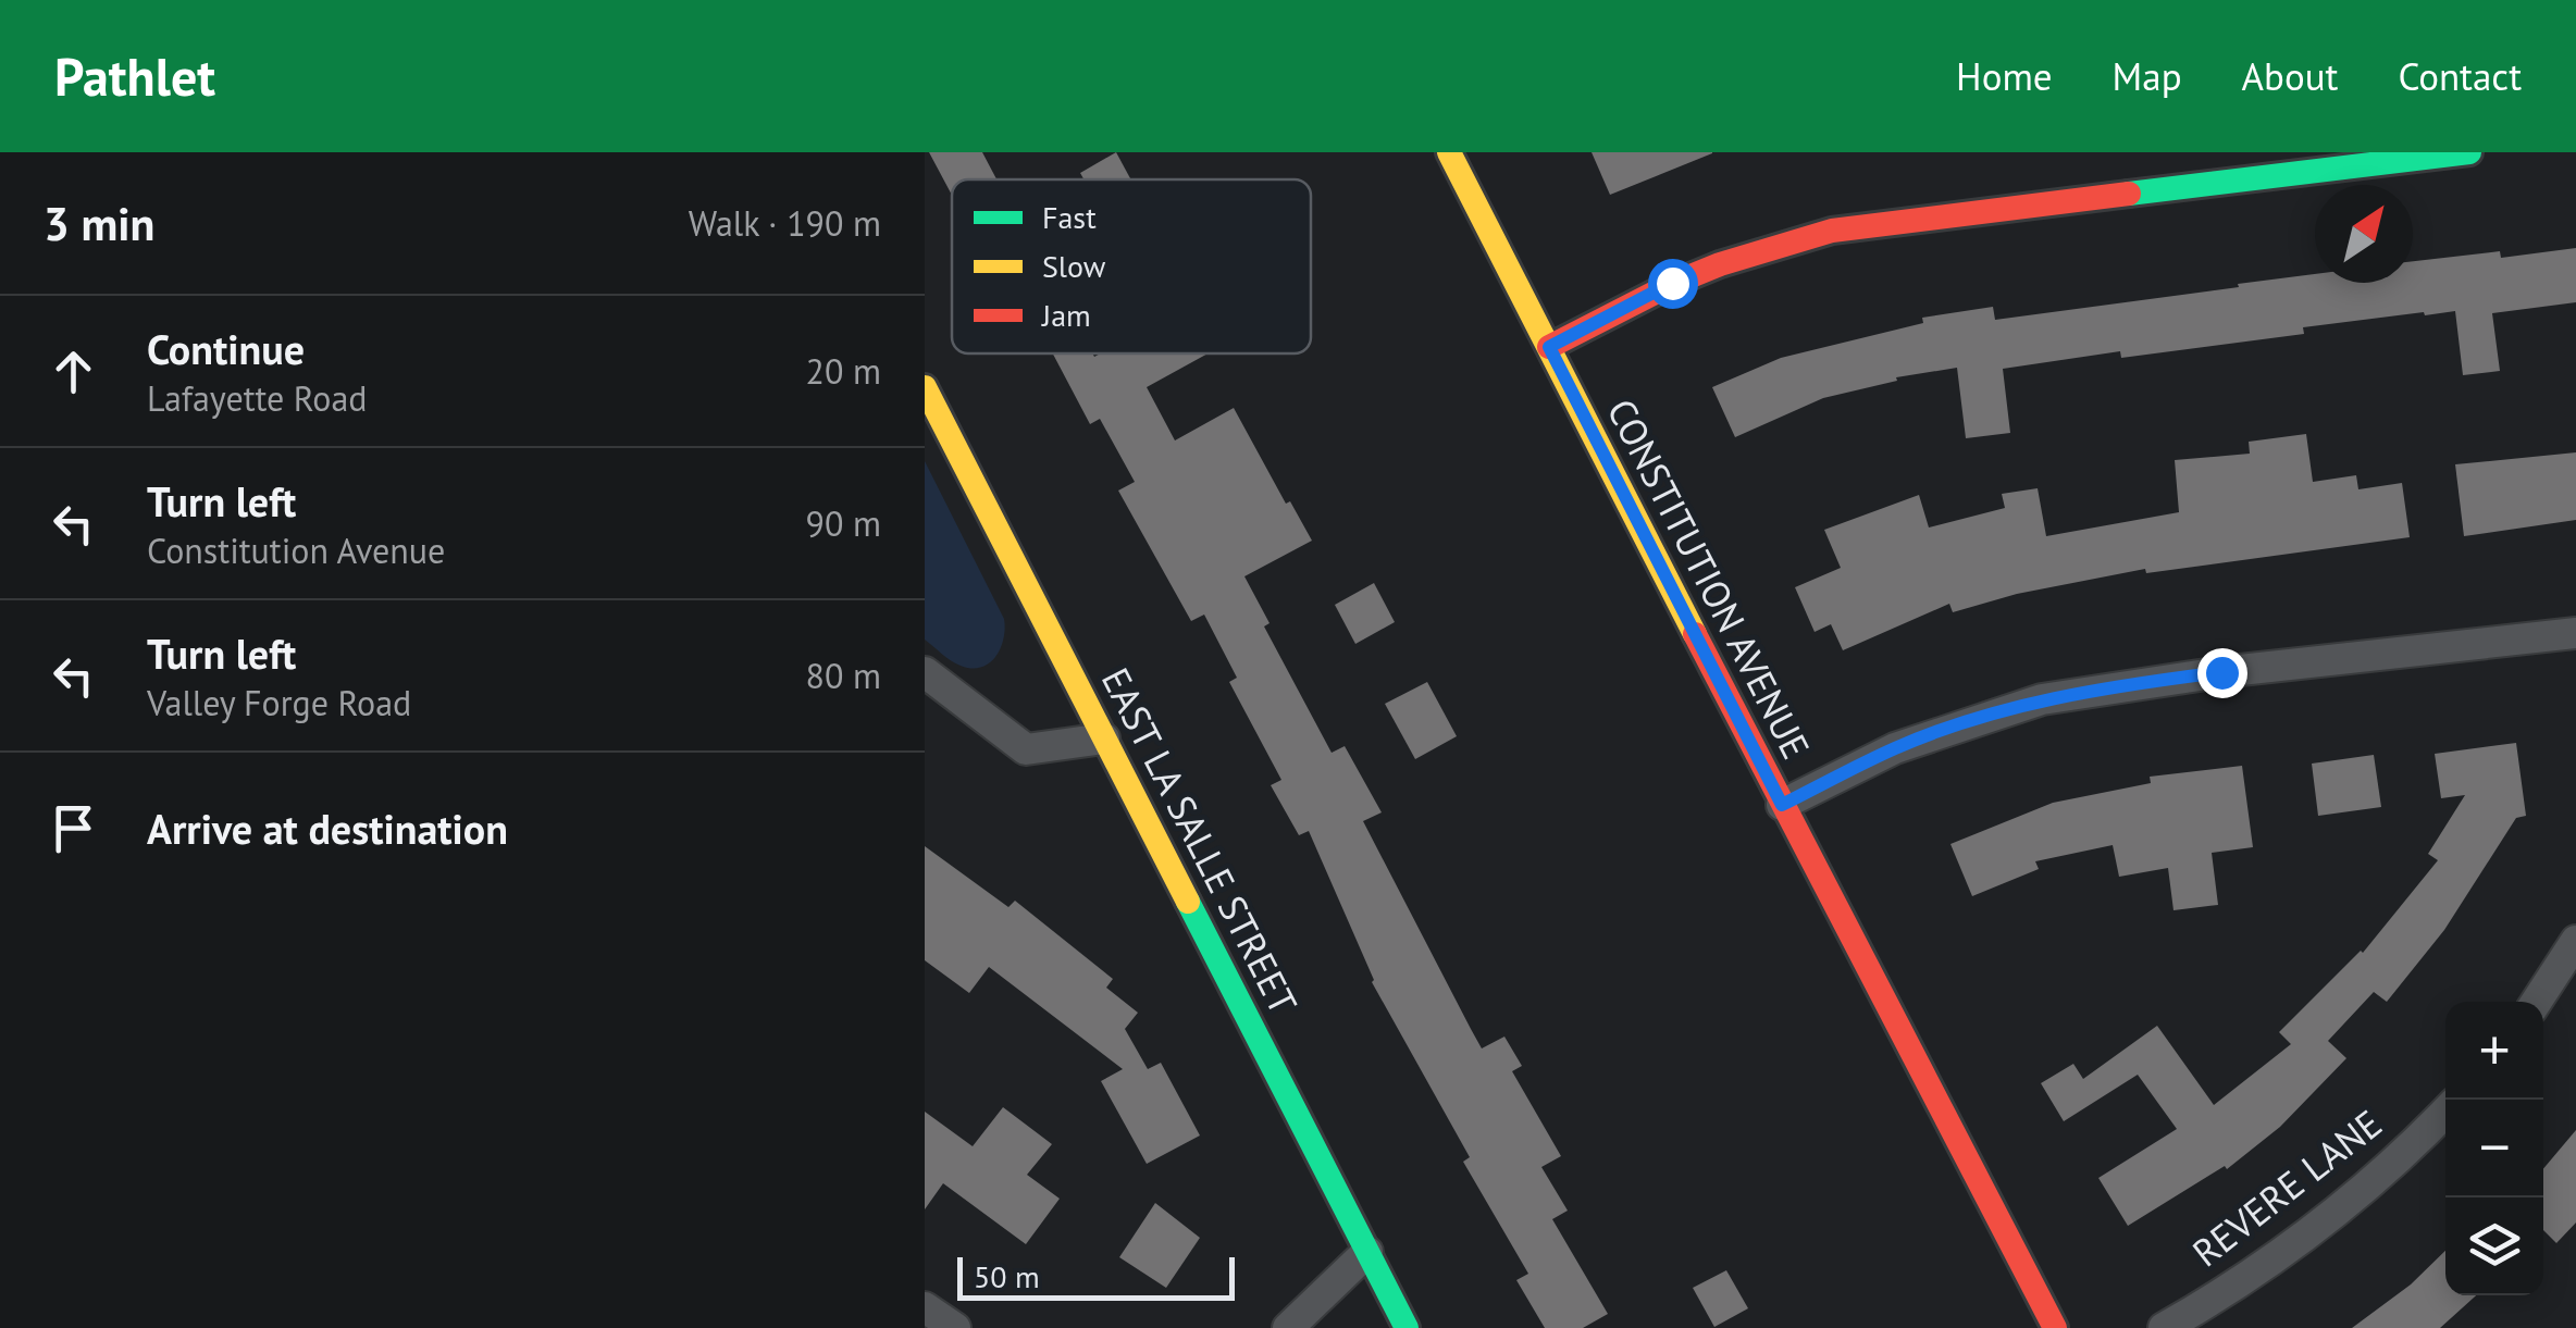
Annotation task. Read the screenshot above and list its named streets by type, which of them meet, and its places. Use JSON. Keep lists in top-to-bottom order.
{
  "streets": {
    "street": ["CONSTITUTION AVENUE", "EAST LA SALLE STREET", "REVERE LANE"]
  },
  "legend": ["Fast", "Slow", "Jam"],
  "scale_bar": "50 m",
  "north": "top right",
  "page": {
    "header": "Pathlet",
    "nav": [
      "Home",
      "Map",
      "About",
      "Contact"
    ],
    "heading": ["3 min", "Walk · 190 m"],
    "list": [
      ["Continue", "Lafayette Road", "20 m"],
      ["Turn left", "Constitution Avenue", "90 m"],
      ["Turn left", "Valley Forge Road", "80 m"],
      "Arrive at destination"
    ],
    "map_buttons": ["+", "−"],
    "scale": "50 m"
  }
}
